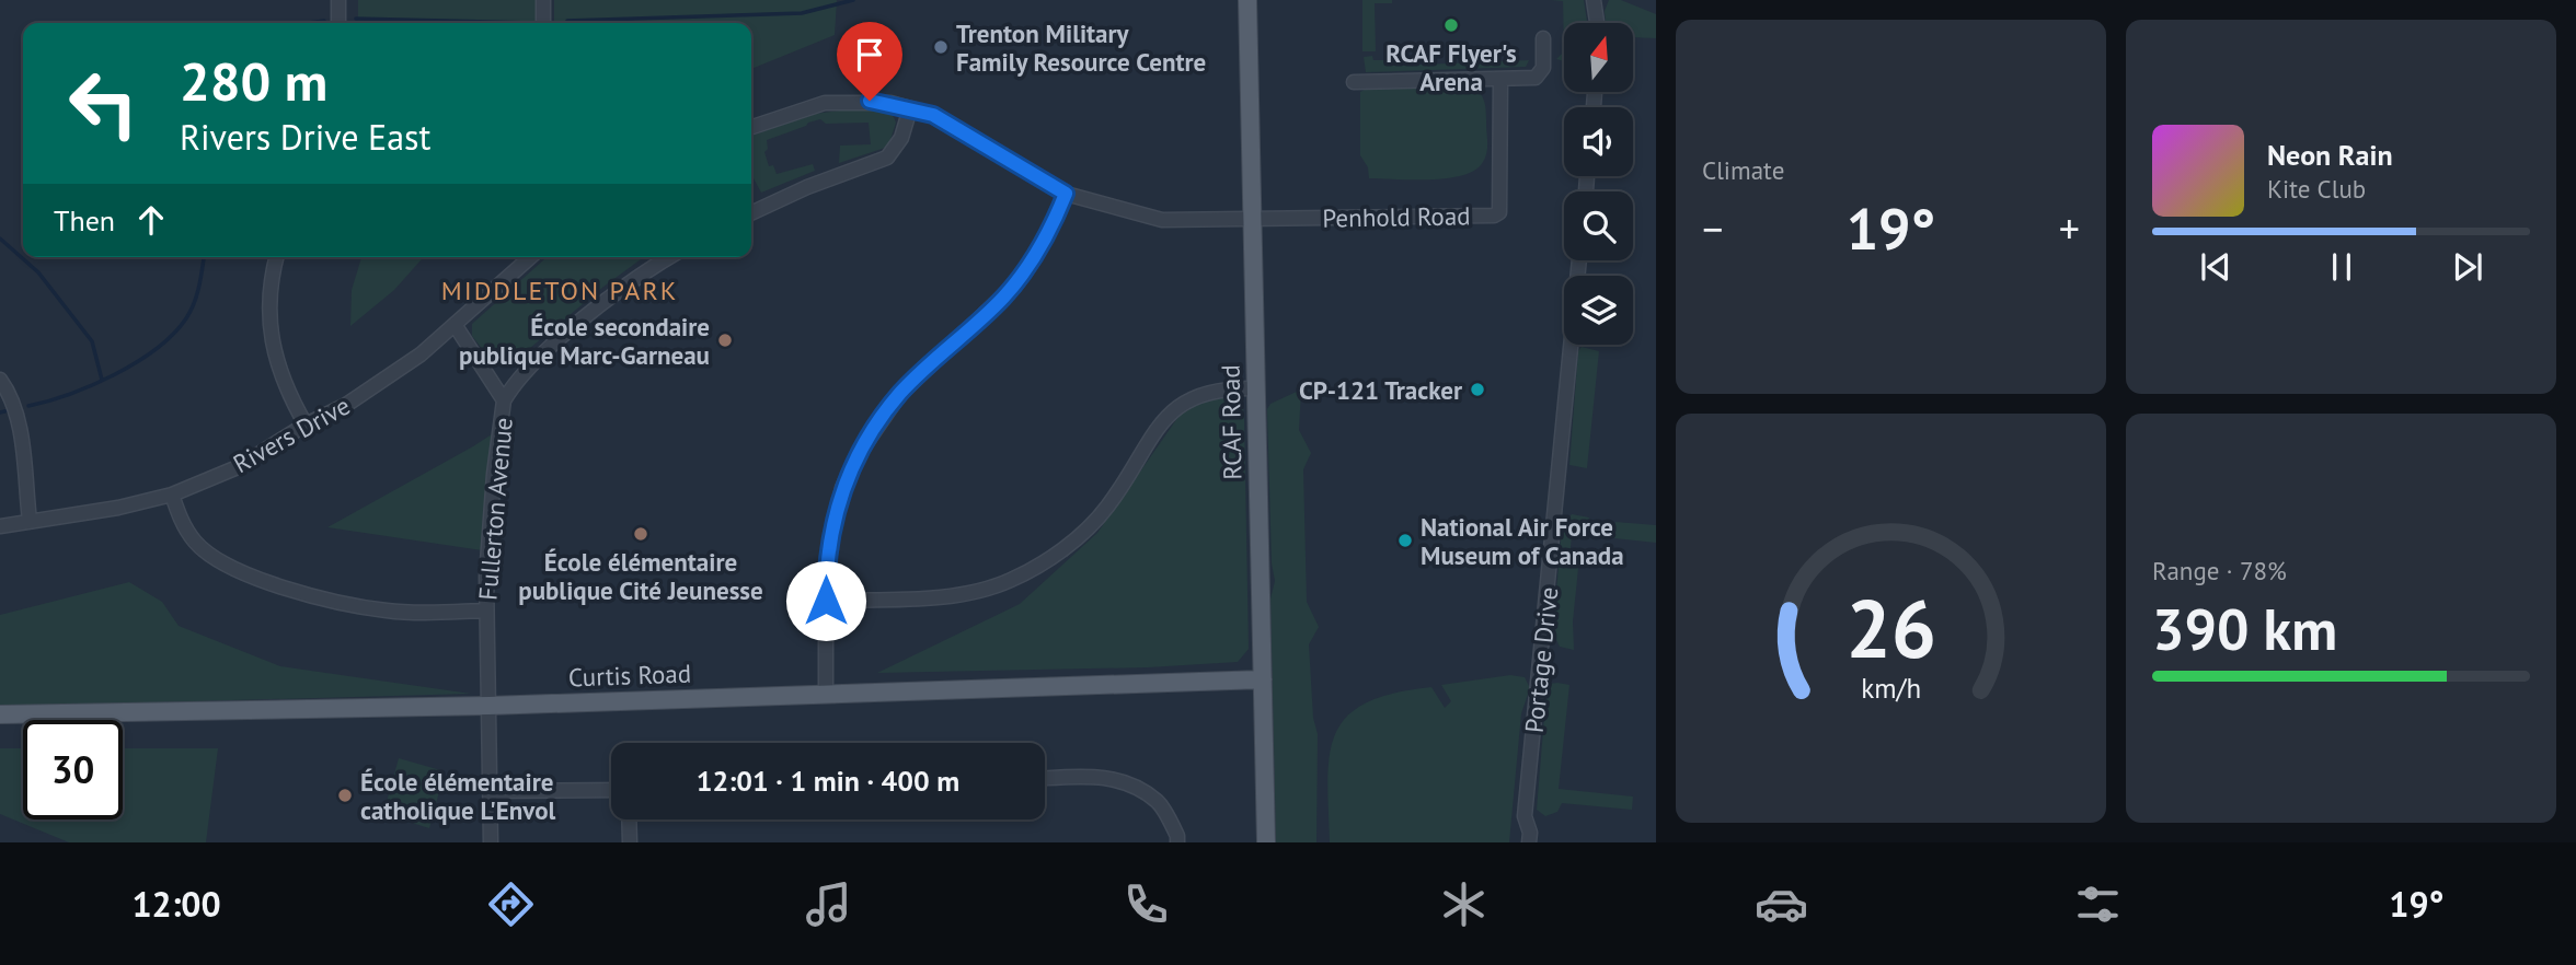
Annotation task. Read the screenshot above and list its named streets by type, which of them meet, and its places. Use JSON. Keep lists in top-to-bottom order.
{
  "streets": {
    "main road": ["RCAF Road", "Curtis Road"],
    "street": [
      "Penhold Road",
      "Rivers Drive",
      "Fullerton Avenue",
      "Portage Drive"
    ]
  },
  "crossings": [
    ["Penhold Road", "RCAF Road"],
    ["RCAF Road", "Curtis Road"],
    ["Rivers Drive", "Fullerton Avenue"],
    ["Fullerton Avenue", "Curtis Road"]
  ],
  "districts": ["MIDDLETON PARK"],
  "places": [
    "RCAF Flyer's Arena",
    "Trenton Military Family Resource Centre",
    "École secondaire publique Marc-Garneau",
    "CP-121 Tracker",
    "École élémentaire publique Cité Jeunesse",
    "National Air Force Museum of Canada",
    "École élémentaire catholique L'Envol"
  ],
  "north": "top",
  "page": {
    "tile": [
      "Climate",
      ["Range · 78%", "390 km"]
    ],
    "turn": ["280 m", "Rivers Drive East"],
    "song": ["Neon Rain", "Kite Club"],
    "then": "Then",
    "heat": ["−", "19°", "+"],
    "limit": "30",
    "trip": "12:01 · 1 min · 400 m",
    "tabs": ["12:00", "19°"],
    "gauge": ["26", "km/h"]
  }
}
